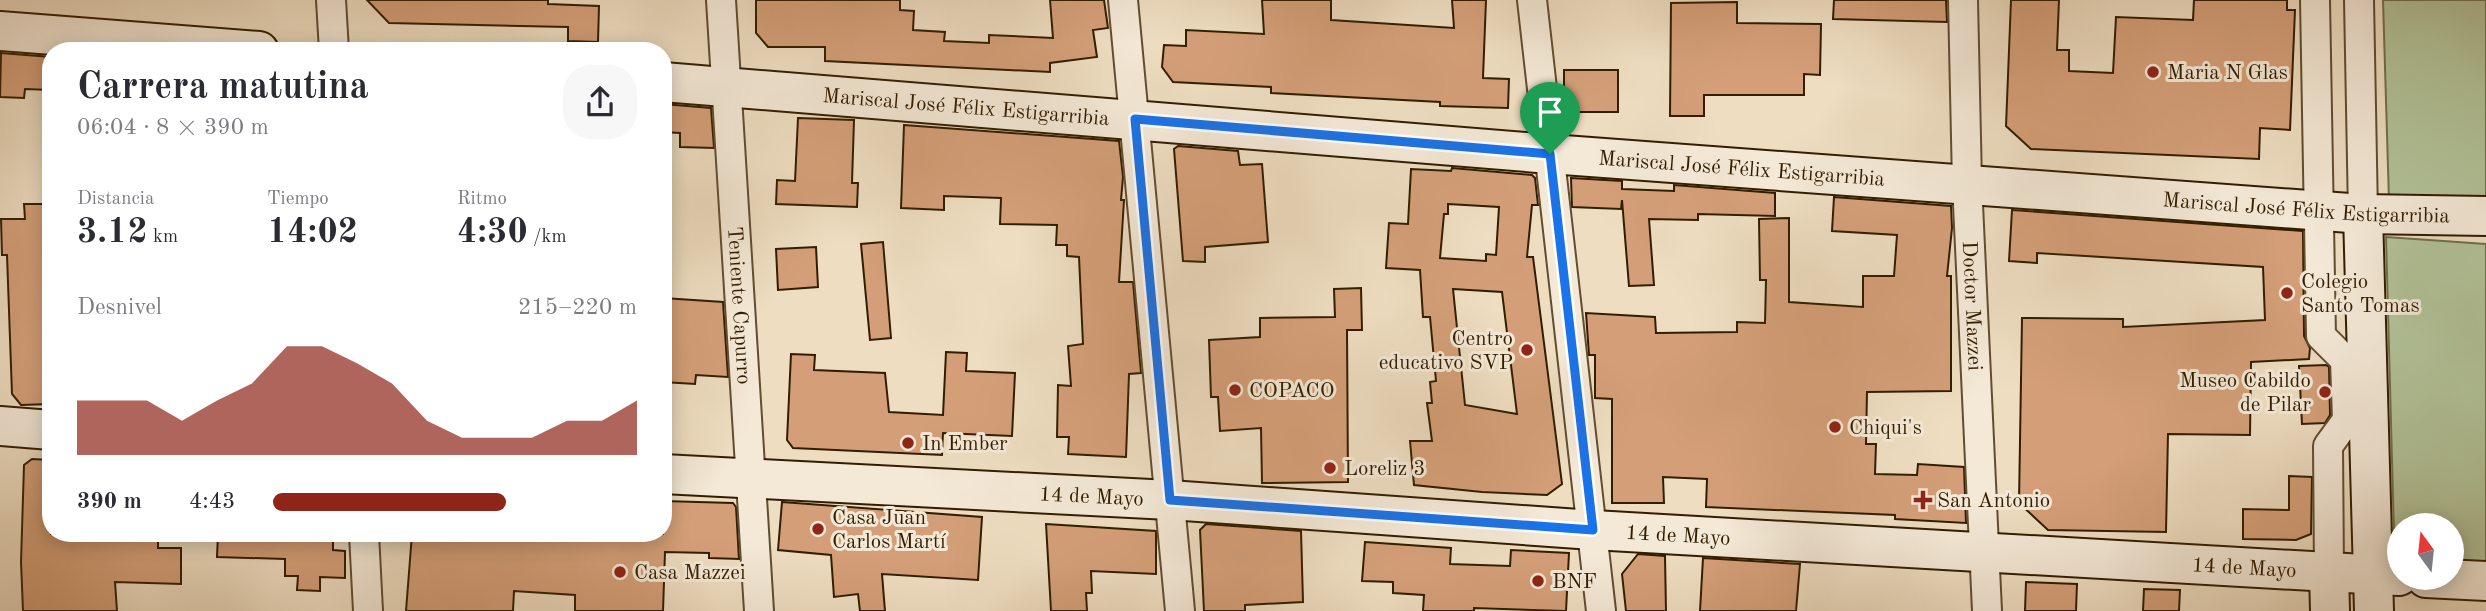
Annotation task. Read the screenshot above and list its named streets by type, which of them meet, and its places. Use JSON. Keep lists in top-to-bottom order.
{
  "streets": {
    "main road": ["Mariscal José Félix Estigarribia", "14 de Mayo"],
    "street": ["Teniente Capurro", "Doctor Mazzei"]
  },
  "crossings": [
    ["Mariscal José Félix Estigarribia", "Teniente Capurro"],
    ["Mariscal José Félix Estigarribia", "Doctor Mazzei"],
    ["Teniente Capurro", "14 de Mayo"],
    ["Doctor Mazzei", "14 de Mayo"]
  ],
  "places": {
    "other": [
      "Maria N Glas",
      "Colegio Santo Tomas",
      "Centro educativo SVP",
      "COPACO",
      "Museo Cabildo de Pilar",
      "Chiqui's",
      "In Ember",
      "Loreliz 3",
      "Casa Juan Carlos Martí",
      "Casa Mazzei",
      "BNF"
    ],
    "health": ["San Antonio"]
  },
  "north": "top",
  "page": {
    "heading": ["Carrera matutina", "06:04 · 8 × 390 m"],
    "stats": [
      ["Distancia", "3.12 km"],
      ["Tiempo", "14:02"],
      ["Ritmo", "4:30 /km"]
    ],
    "chart": ["Desnivel", "215–220 m"],
    "list": [
      {
        "name": "390 m",
        "note": "4:43"
      }
    ]
  }
}
